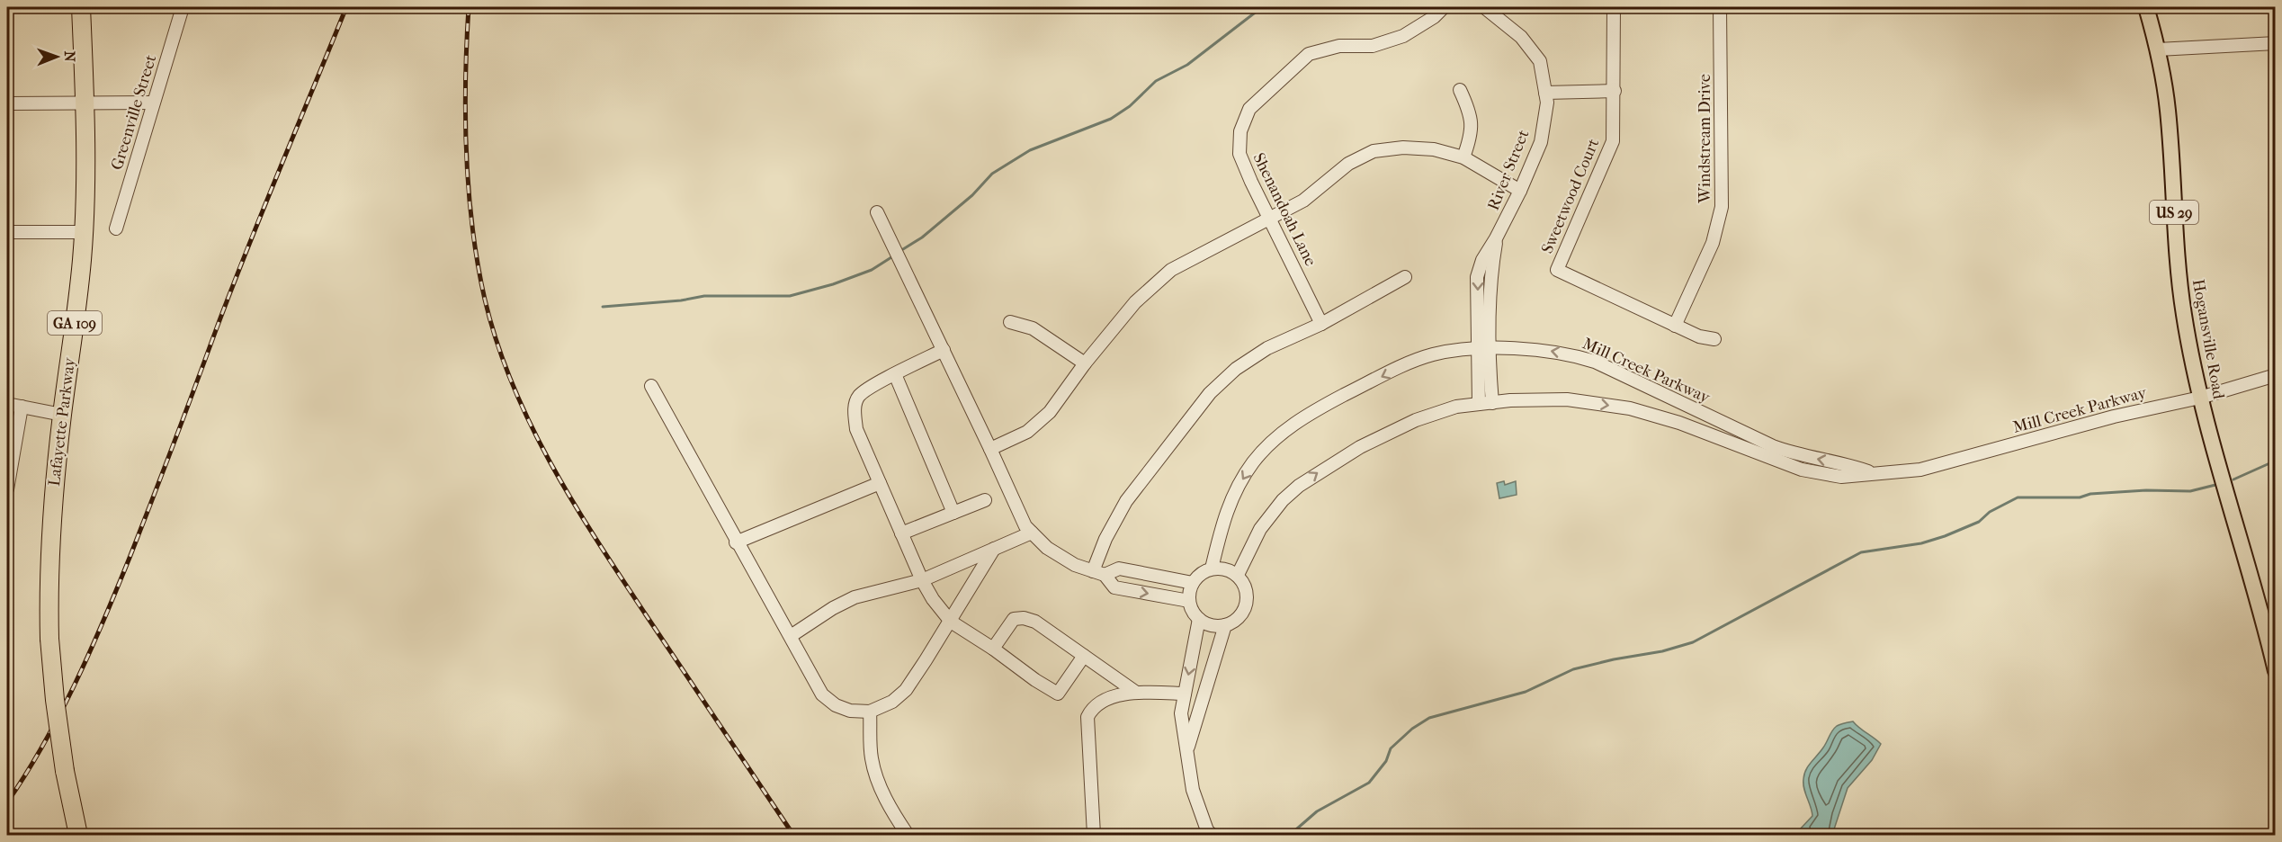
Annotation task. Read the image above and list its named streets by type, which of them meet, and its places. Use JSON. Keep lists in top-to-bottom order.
{
  "streets": {
    "highway": ["GA 109", "Lafayette Parkway"],
    "main road": ["US 29", "Hogansville Road"],
    "street": [
      "Greenville Street",
      "Windstream Drive",
      "River Street",
      "Sweetwood Court",
      "Shenandoah Lane",
      "Mill Creek Parkway"
    ]
  },
  "crossings": [
    ["Windstream Drive", "Sweetwood Court"],
    ["River Street", "Mill Creek Parkway"],
    ["Hogansville Road", "Mill Creek Parkway"]
  ],
  "north": "right"
}
